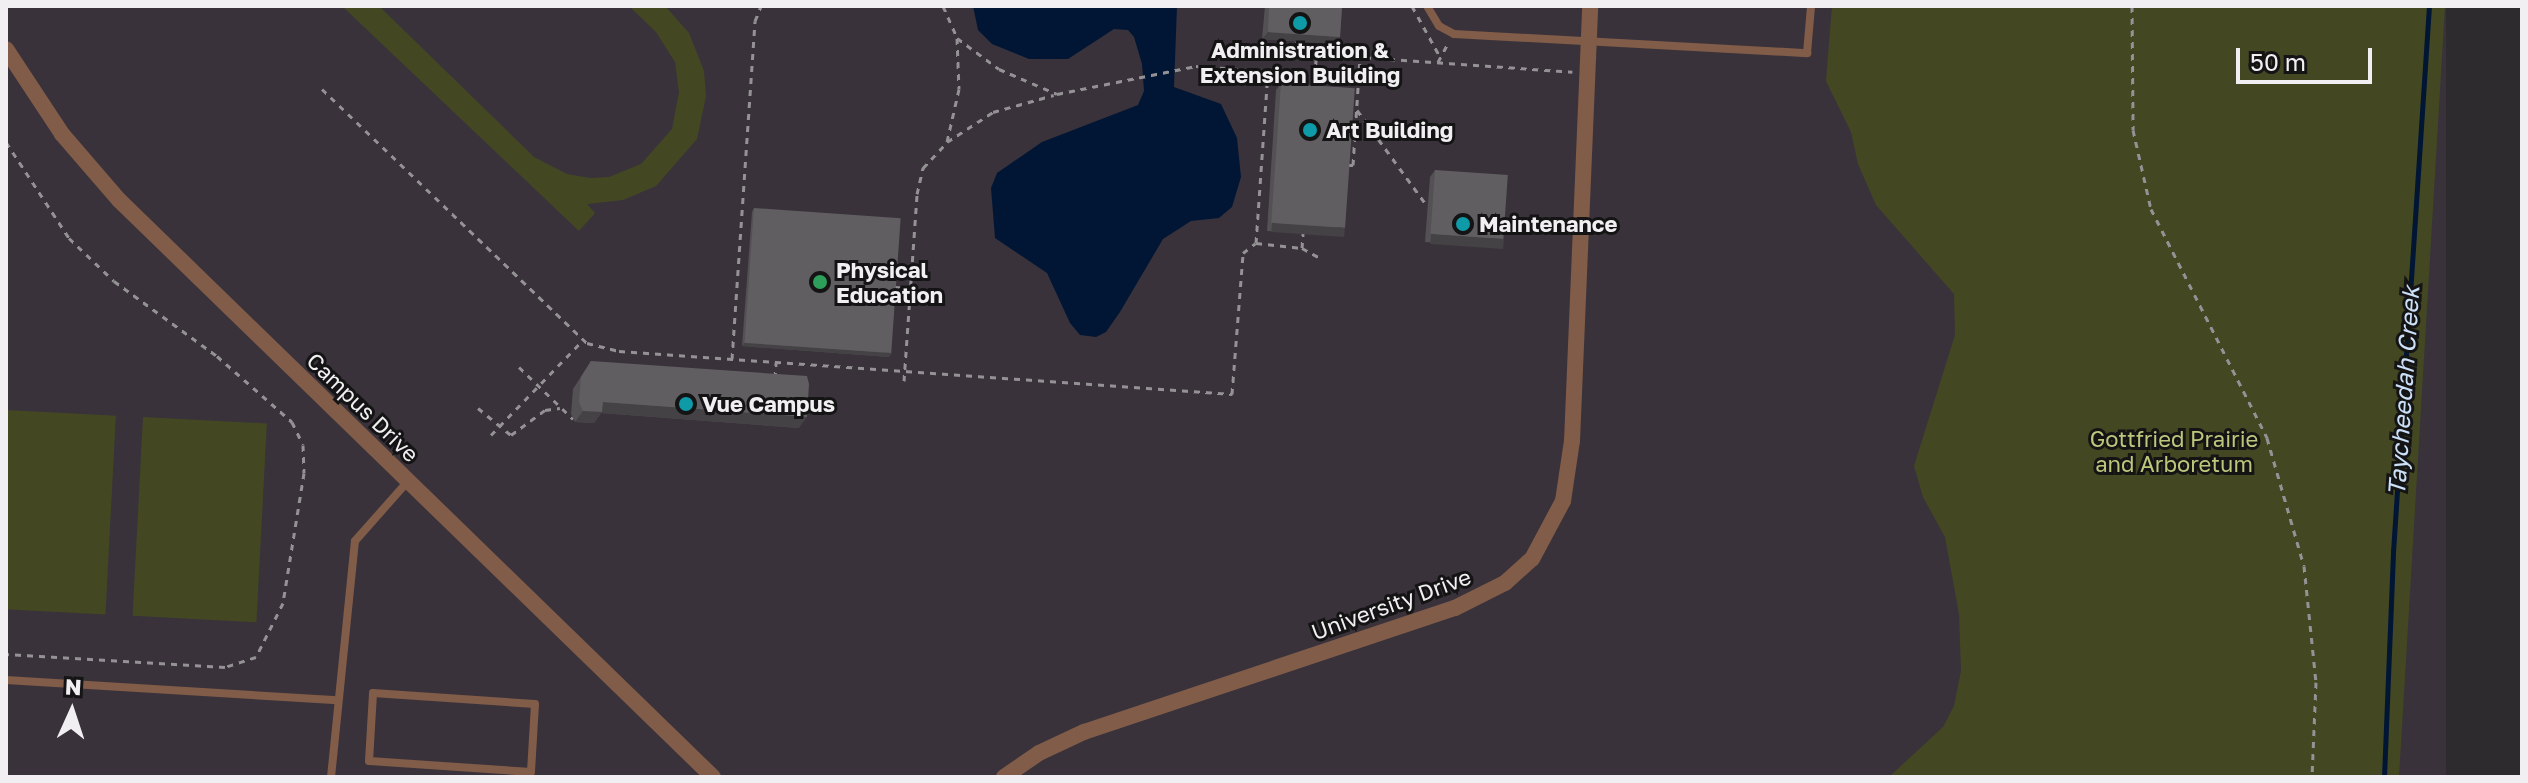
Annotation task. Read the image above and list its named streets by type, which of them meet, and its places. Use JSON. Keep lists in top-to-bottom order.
{
  "streets": {
    "street": ["Campus Drive", "University Drive"]
  },
  "water": ["Taycheedah Creek"],
  "parks": ["Gottfried Prairie and Arboretum"],
  "places": [
    "Administration & Extension Building",
    "Art Building",
    "Maintenance",
    "Physical Education",
    "Vue Campus"
  ],
  "scale_bar": "50 m",
  "north": "top"
}
